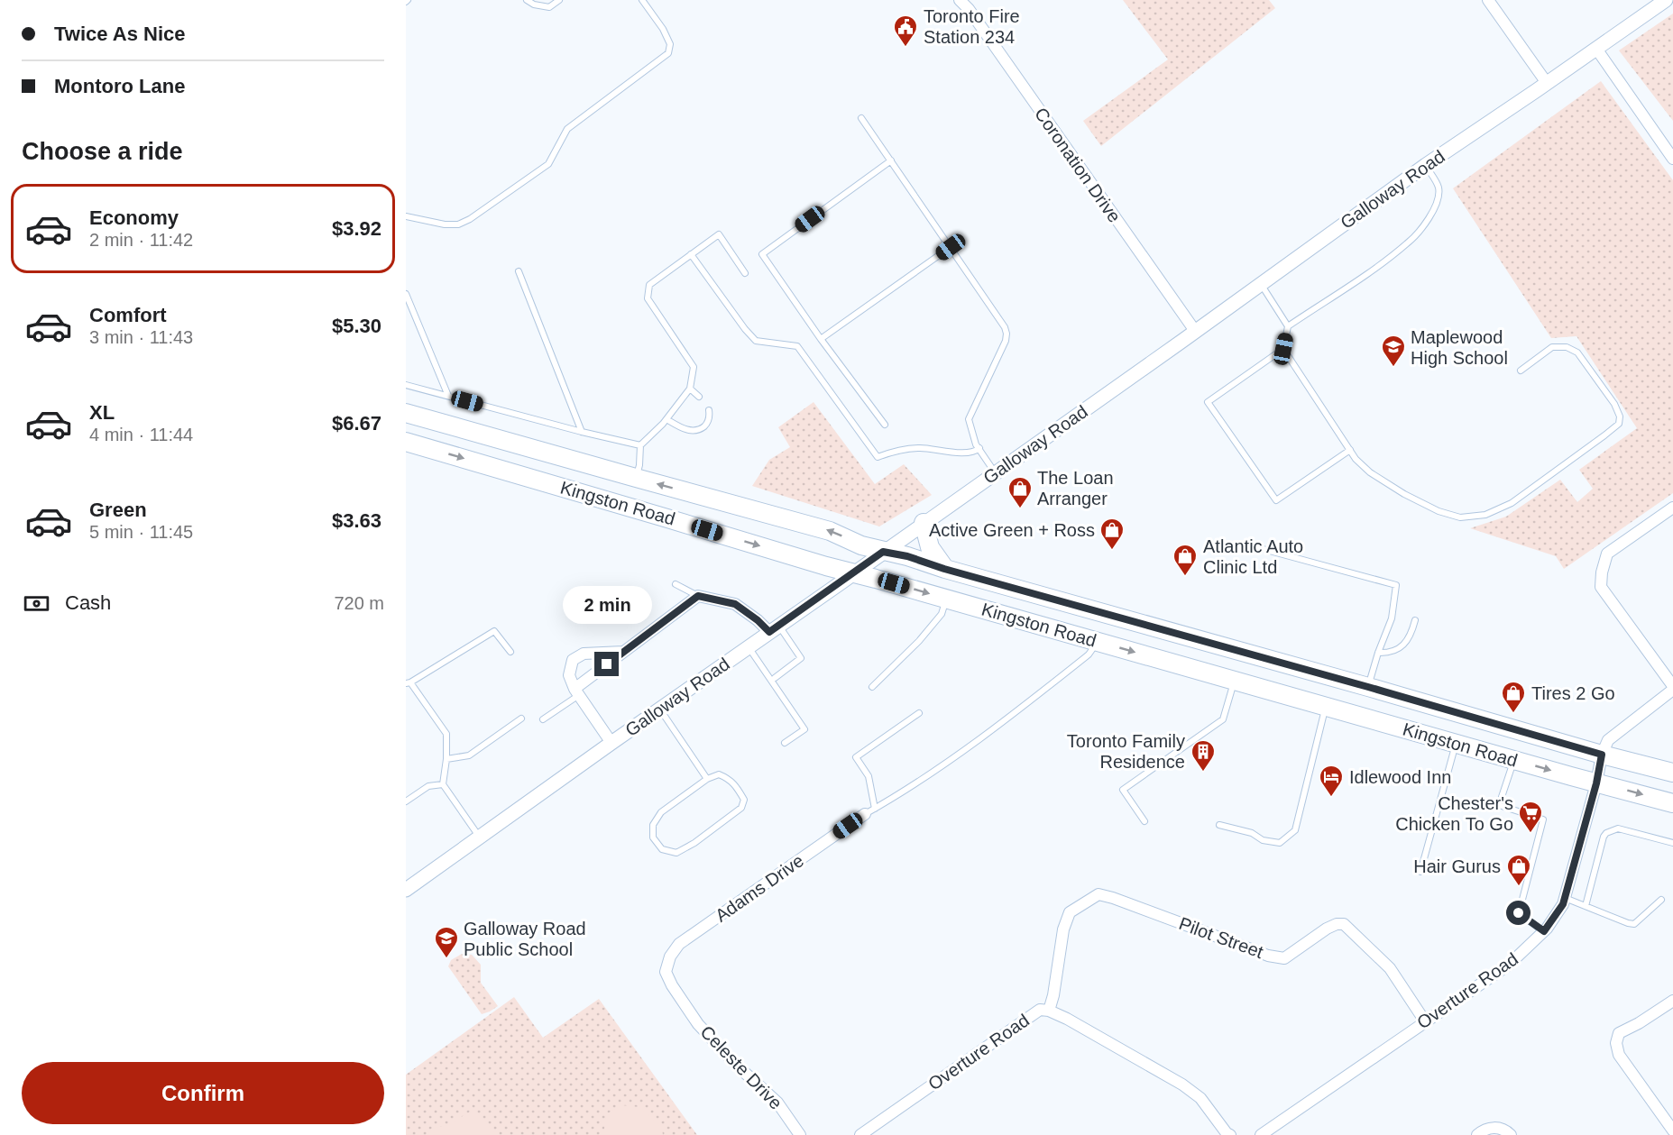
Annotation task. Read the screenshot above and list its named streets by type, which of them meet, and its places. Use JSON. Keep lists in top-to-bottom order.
{
  "streets": {
    "main road": ["Kingston Road"],
    "street": [
      "Coronation Drive",
      "Galloway Road",
      "Adams Drive",
      "Pilot Street",
      "Overture Road",
      "Celeste Drive"
    ]
  },
  "crossings": [
    ["Coronation Drive", "Galloway Road"],
    ["Galloway Road", "Kingston Road"],
    ["Kingston Road", "Overture Road"],
    ["Adams Drive", "Celeste Drive"],
    ["Pilot Street", "Overture Road"]
  ],
  "places": {
    "public building": ["Toronto Fire Station 234"],
    "school or university": ["Maplewood High School", "Galloway Road Public School"],
    "shop": [
      "The Loan Arranger",
      "Active Green + Ross",
      "Atlantic Auto Clinic Ltd",
      "Tires 2 Go",
      "Hair Gurus"
    ],
    "building": ["Toronto Family Residence"],
    "hotel": ["Idlewood Inn"],
    "supermarket": ["Chester's Chicken To Go"]
  },
  "page": {
    "banner": ["Twice As Nice", "Montoro Lane"],
    "heading": "Choose a ride",
    "list": [
      {
        "name": "Economy",
        "note": "2 min · 11:42",
        "value": "$3.92"
      },
      {
        "name": "Comfort",
        "note": "3 min · 11:43",
        "value": "$5.30"
      },
      {
        "name": "XL",
        "note": "4 min · 11:44",
        "value": "$6.67"
      },
      {
        "name": "Green",
        "note": "5 min · 11:45",
        "value": "$3.63"
      }
    ],
    "pay": ["Cash", "720 m"],
    "bubble": "2 min",
    "buttons": "Confirm"
  }
}
